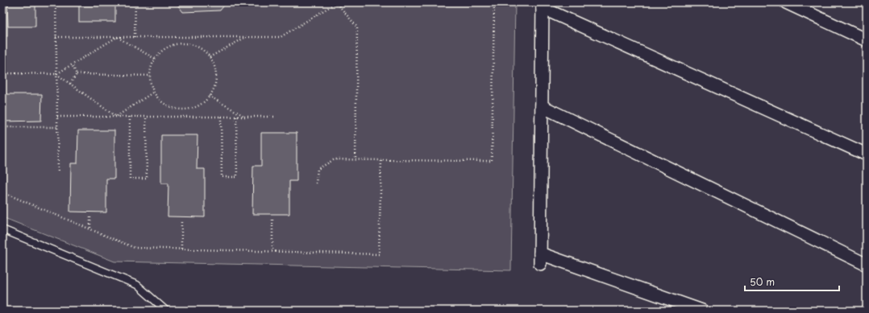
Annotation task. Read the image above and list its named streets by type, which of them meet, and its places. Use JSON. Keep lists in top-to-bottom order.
{
  "scale_bar": "50 m"
}
